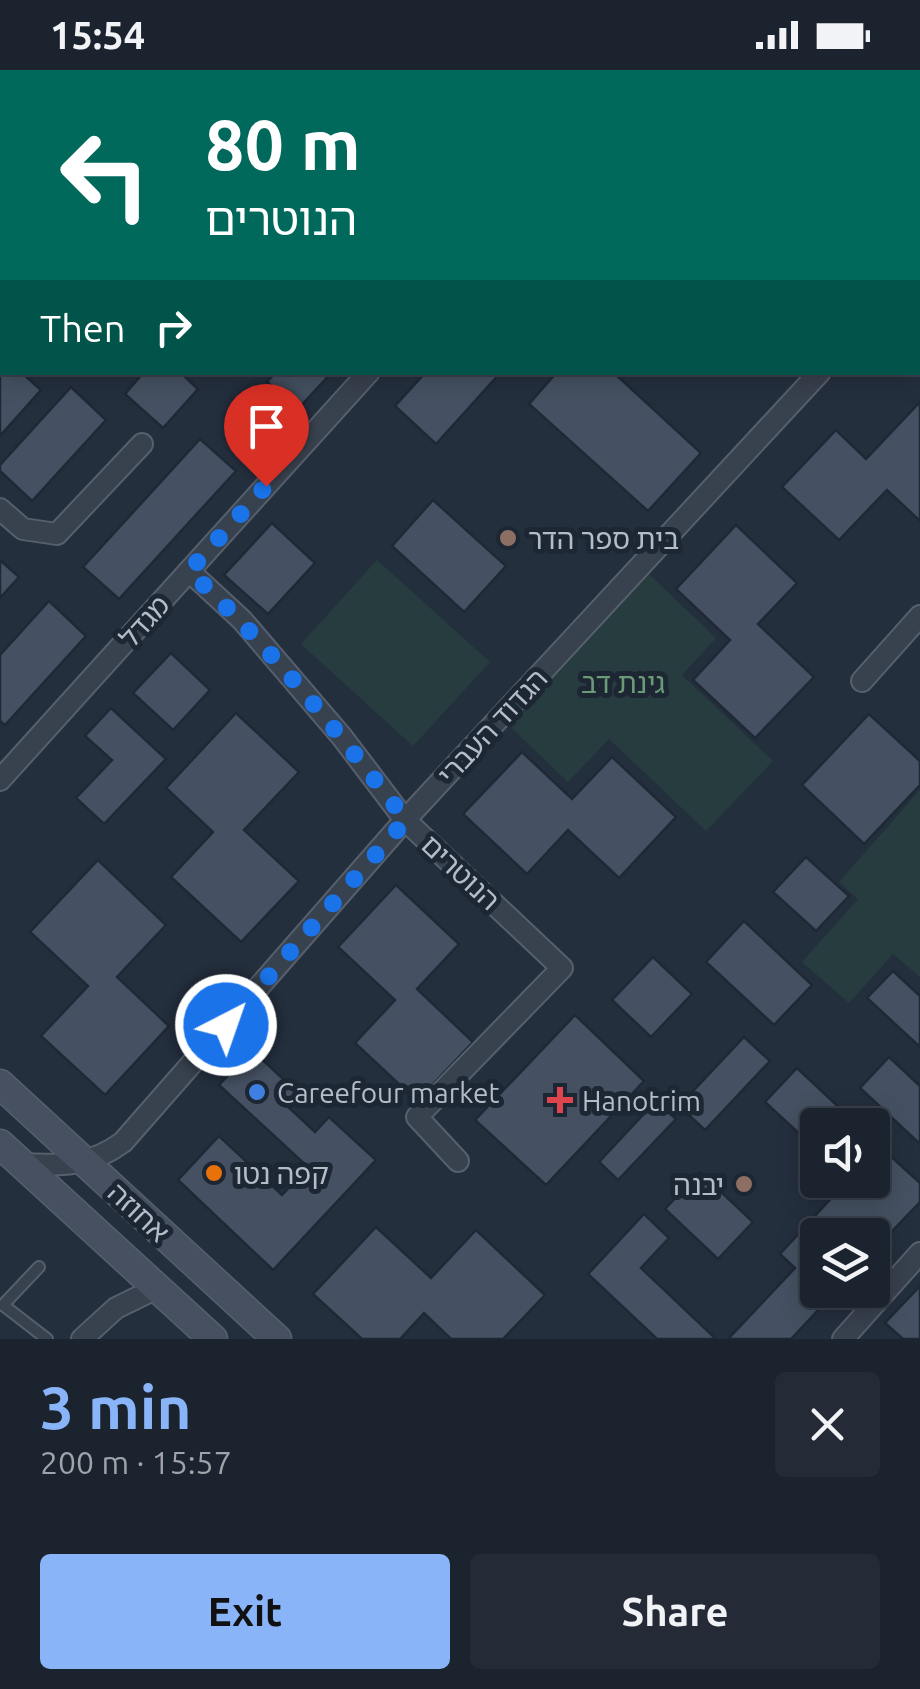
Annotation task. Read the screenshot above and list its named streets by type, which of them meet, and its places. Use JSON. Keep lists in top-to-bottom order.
{
  "streets": {
    "main road": ["אחוזה"],
    "street": ["מגדל", "הגדוד העברי", "הנוטרים"]
  },
  "crossings": [
    ["מגדל", "הנוטרים"],
    ["הגדוד העברי", "הנוטרים"],
    ["הגדוד העברי", "אחוזה"]
  ],
  "parks": ["גינת דב"],
  "places": {
    "other": [
      "בית ספר הדר",
      "Careefour market",
      "קפה נטו",
      "יבנה"
    ],
    "health": ["Hanotrim"]
  },
  "page": {
    "status": "15:54",
    "turn": ["80 m", "הנוטרים"],
    "then": "Then",
    "heading": ["3 min", "200 m · 15:57"],
    "buttons": ["Exit", "Share"]
  }
}
